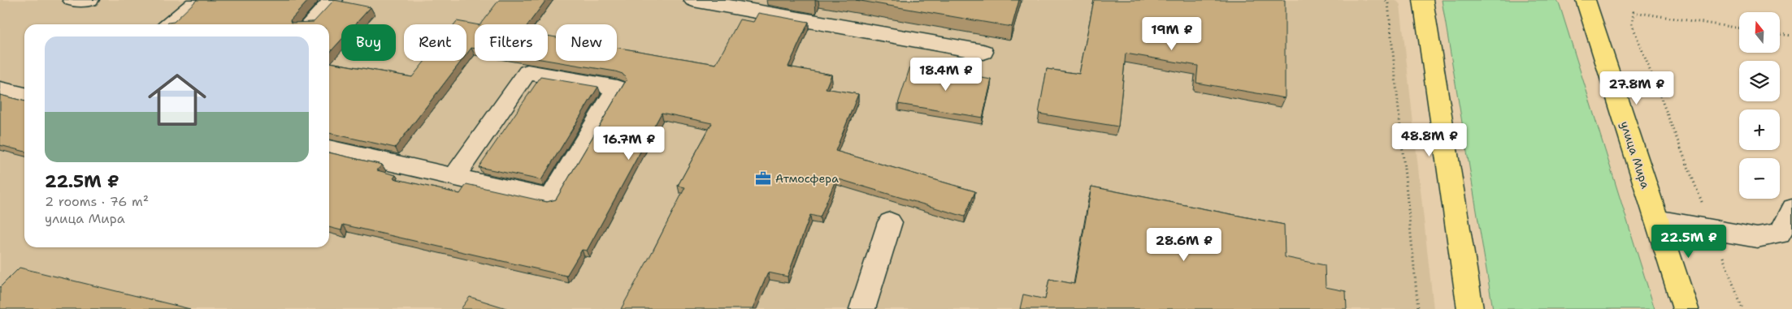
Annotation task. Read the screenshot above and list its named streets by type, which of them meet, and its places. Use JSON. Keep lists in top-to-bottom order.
{
  "streets": {
    "main road": ["улица Мира"]
  },
  "places": {
    "office": ["Атмосфера"]
  },
  "north": "top",
  "page": {
    "map_buttons": ["+", "−"],
    "price": [
      "19M ₽",
      "18.4M ₽",
      "27.8M ₽",
      "48.8M ₽",
      "16.7M ₽",
      "22.5M ₽",
      "28.6M ₽"
    ],
    "chip": [
      "Buy",
      "Rent",
      "Filters",
      "New"
    ],
    "list": [
      {
        "name": "22.5M ₽",
        "note": "2 rooms · 76 m² · улица Мира"
      }
    ]
  }
}
